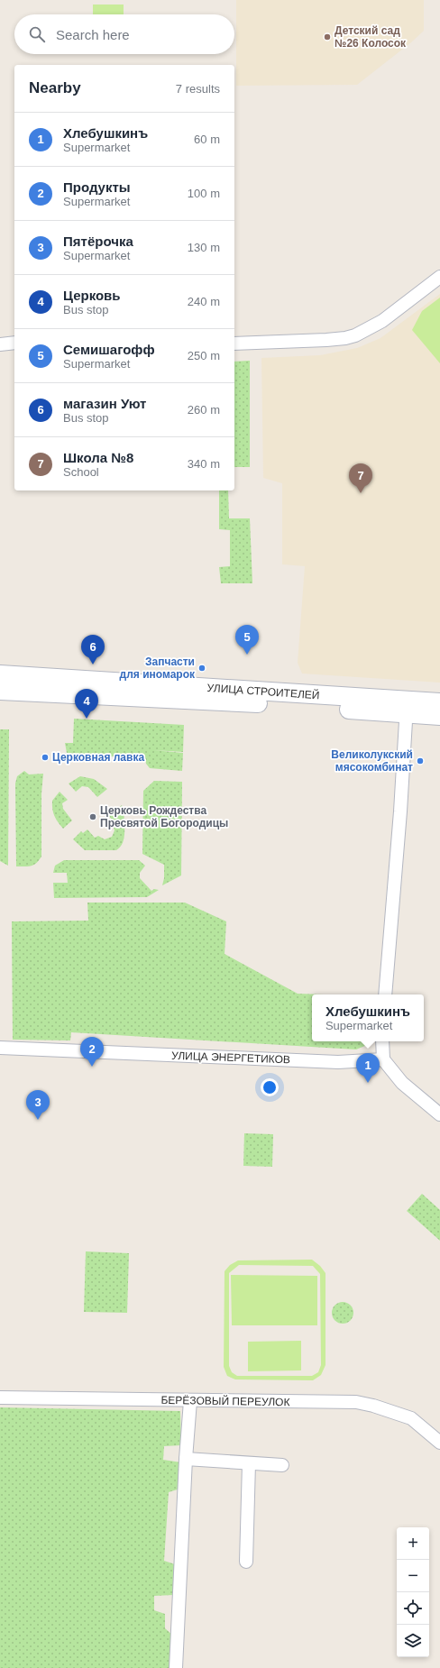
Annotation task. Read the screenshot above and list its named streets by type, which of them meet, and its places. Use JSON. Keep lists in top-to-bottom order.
{
  "streets": {
    "street": ["УЛИЦА СТРОИТЕЛЕЙ", "УЛИЦА ЭНЕРГЕТИКОВ", "БЕРЁЗОВЫЙ ПЕРЕУЛОК"]
  },
  "places": [
    "Детский сад №26 Колосок",
    "Запчасти для иномарок",
    "Церковная лавка",
    "Великолукский мясокомбинат",
    "Церковь Рождества Пресвятой Богородицы"
  ],
  "page": {
    "search": "Search here",
    "heading": ["Nearby", "7 results"],
    "list": [
      {
        "mark": "1",
        "name": "Хлебушкинъ",
        "note": "Supermarket",
        "value": "60 m"
      },
      {
        "mark": "2",
        "name": "Продукты",
        "note": "Supermarket",
        "value": "100 m"
      },
      {
        "mark": "3",
        "name": "Пятёрочка",
        "note": "Supermarket",
        "value": "130 m"
      },
      {
        "mark": "4",
        "name": "Церковь",
        "note": "Bus stop",
        "value": "240 m"
      },
      {
        "mark": "5",
        "name": "Семишагофф",
        "note": "Supermarket",
        "value": "250 m"
      },
      {
        "mark": "6",
        "name": "магазин Уют",
        "note": "Bus stop",
        "value": "260 m"
      },
      {
        "mark": "7",
        "name": "Школа №8",
        "note": "School",
        "value": "340 m"
      }
    ],
    "pins": [
      "7",
      "5",
      "6",
      "4",
      "2",
      "1",
      "3"
    ],
    "popup": ["Хлебушкинъ", "Supermarket"],
    "map_buttons": ["+", "−"]
  }
}
